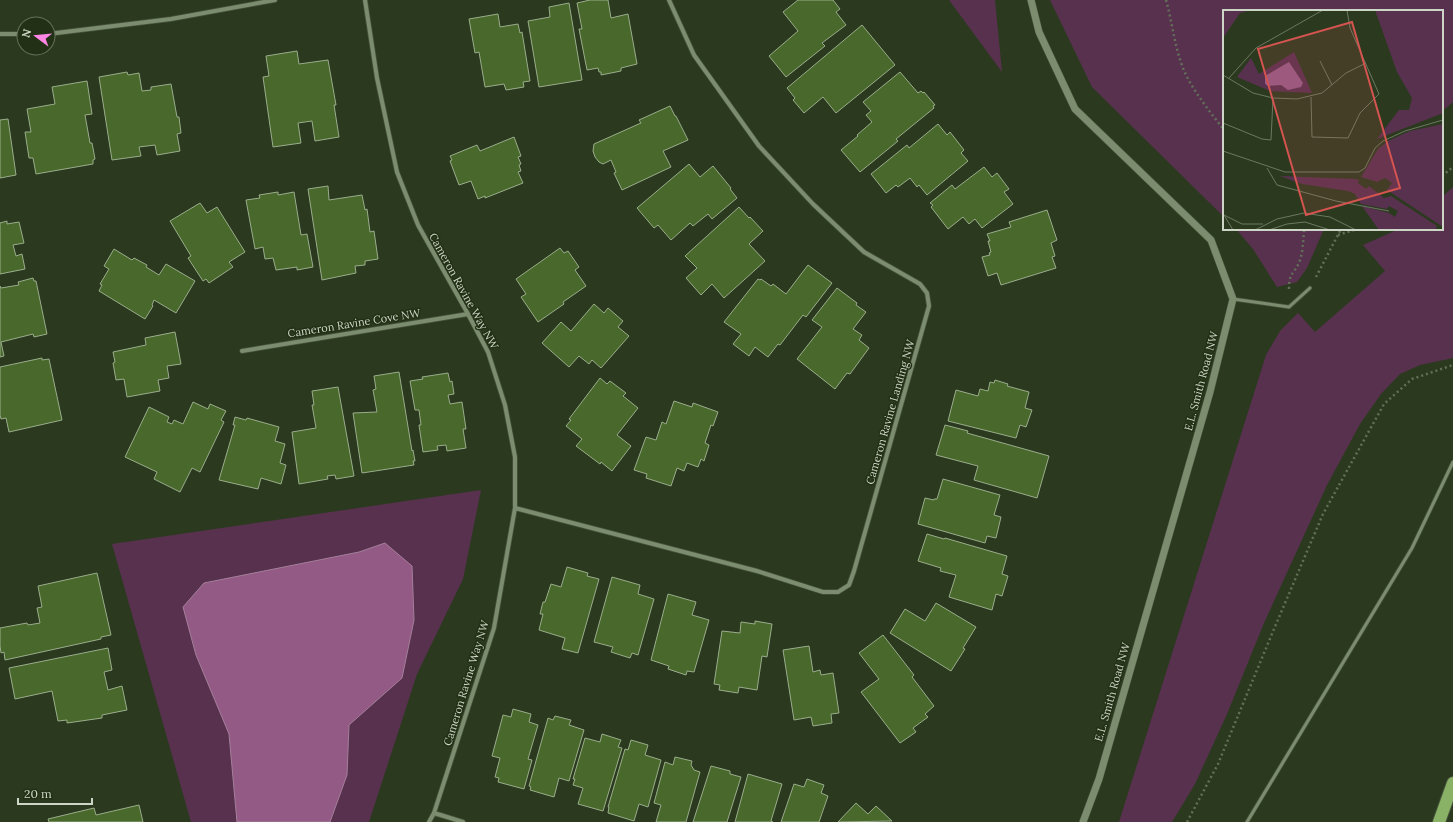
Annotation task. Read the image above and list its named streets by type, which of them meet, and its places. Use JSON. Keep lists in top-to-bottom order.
{
  "streets": {
    "street": [
      "Cameron Ravine Way NW",
      "Cameron Ravine Cove NW",
      "E.L. Smith Road NW",
      "Cameron Ravine Landing NW"
    ]
  },
  "crossings": [
    ["Cameron Ravine Way NW", "Cameron Ravine Cove NW"],
    ["Cameron Ravine Way NW", "Cameron Ravine Landing NW"]
  ],
  "scale_bar": "20 m",
  "north": "left"
}
